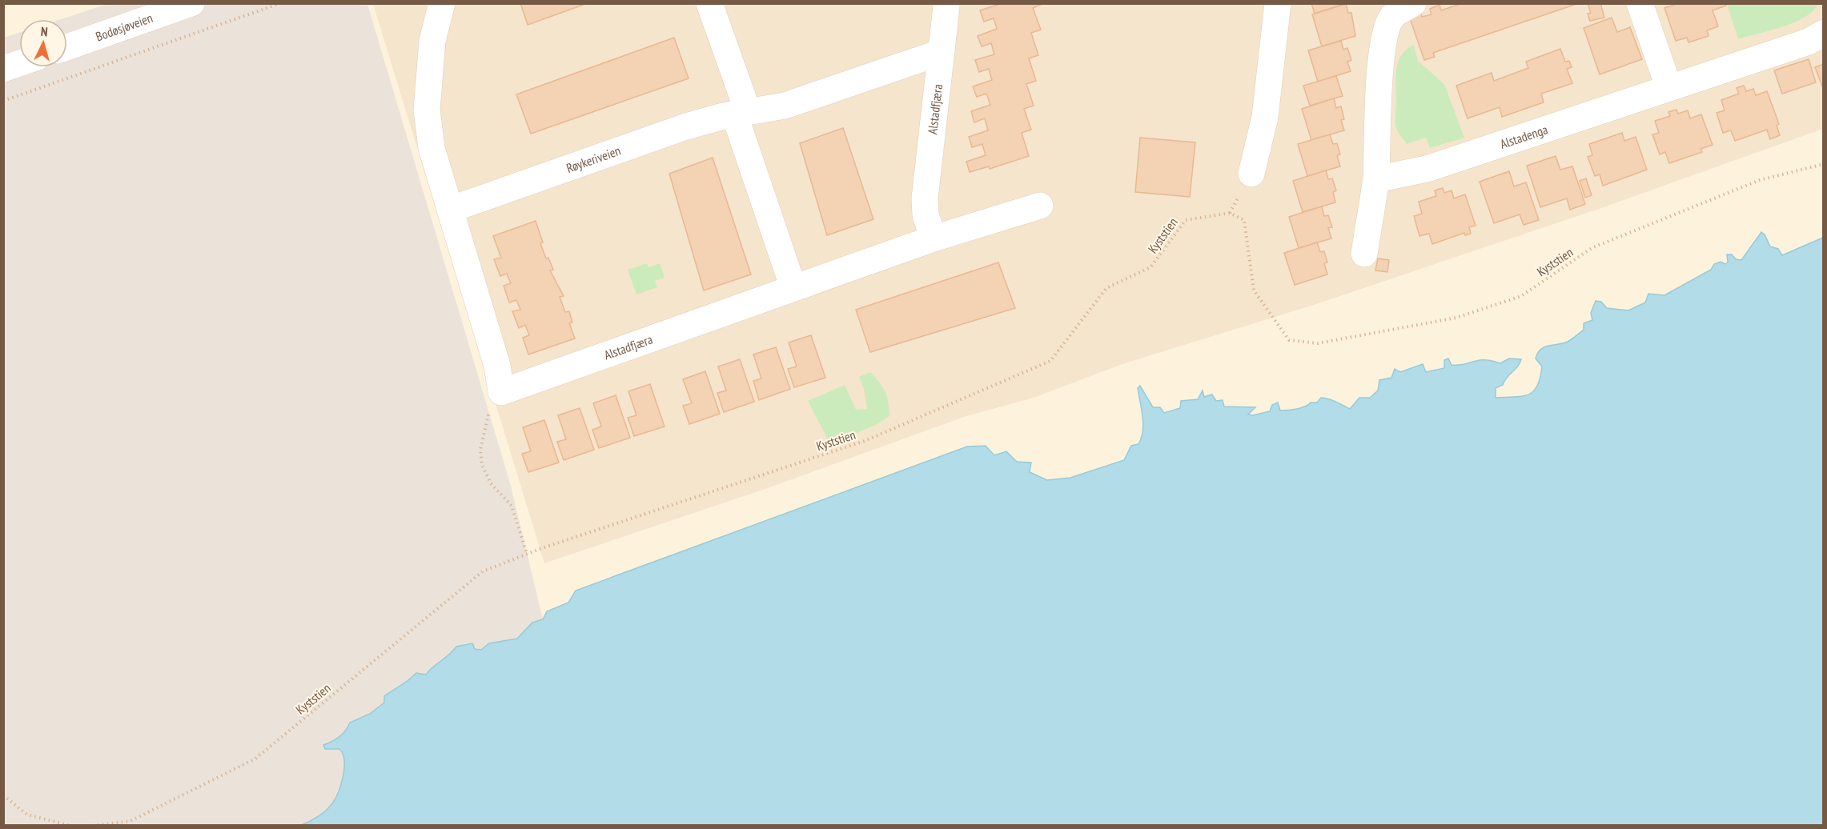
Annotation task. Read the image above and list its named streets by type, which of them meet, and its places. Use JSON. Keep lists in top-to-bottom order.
{
  "streets": {
    "street": [
      "Bodøsjøveien",
      "Alstadfjæra",
      "Alstadenga",
      "Røykeriveien"
    ],
    "path": ["Kyststien"]
  },
  "crossings": [
    ["Alstadfjæra", "Røykeriveien"]
  ],
  "north": "top"
}
